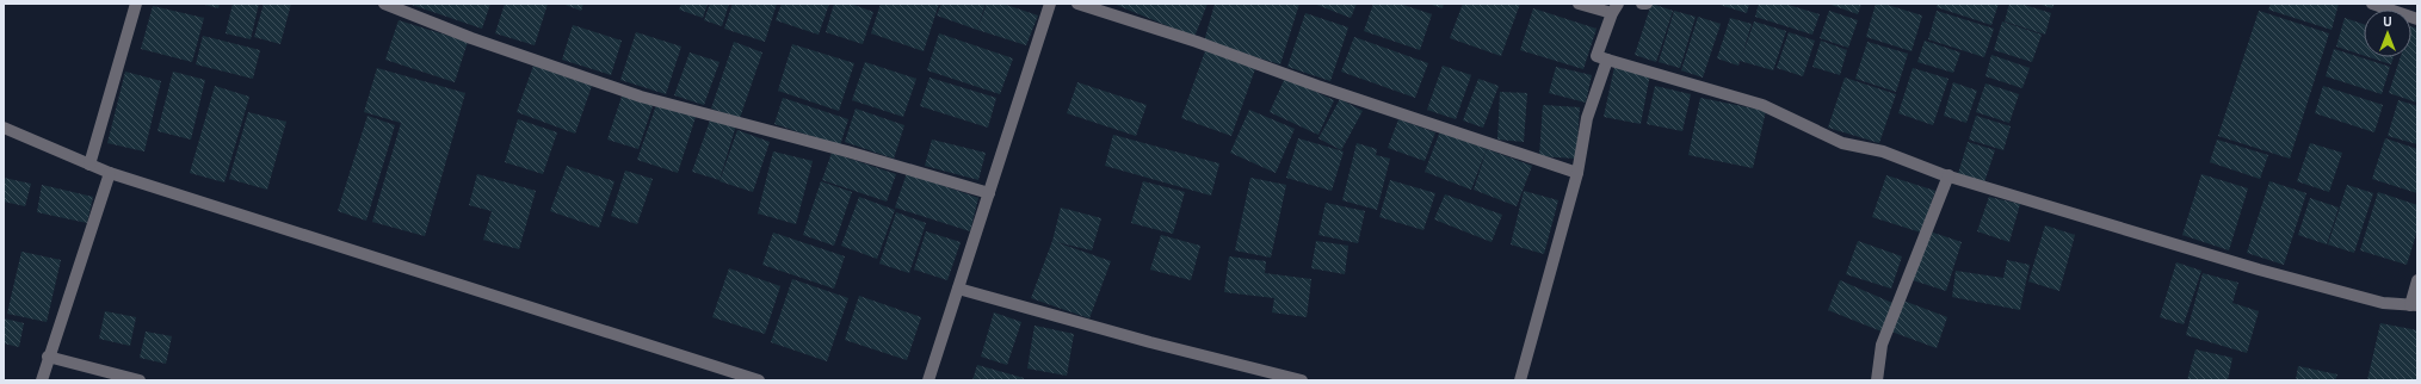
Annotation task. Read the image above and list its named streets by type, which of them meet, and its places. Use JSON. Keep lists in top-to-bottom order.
{
  "north": "top"
}
